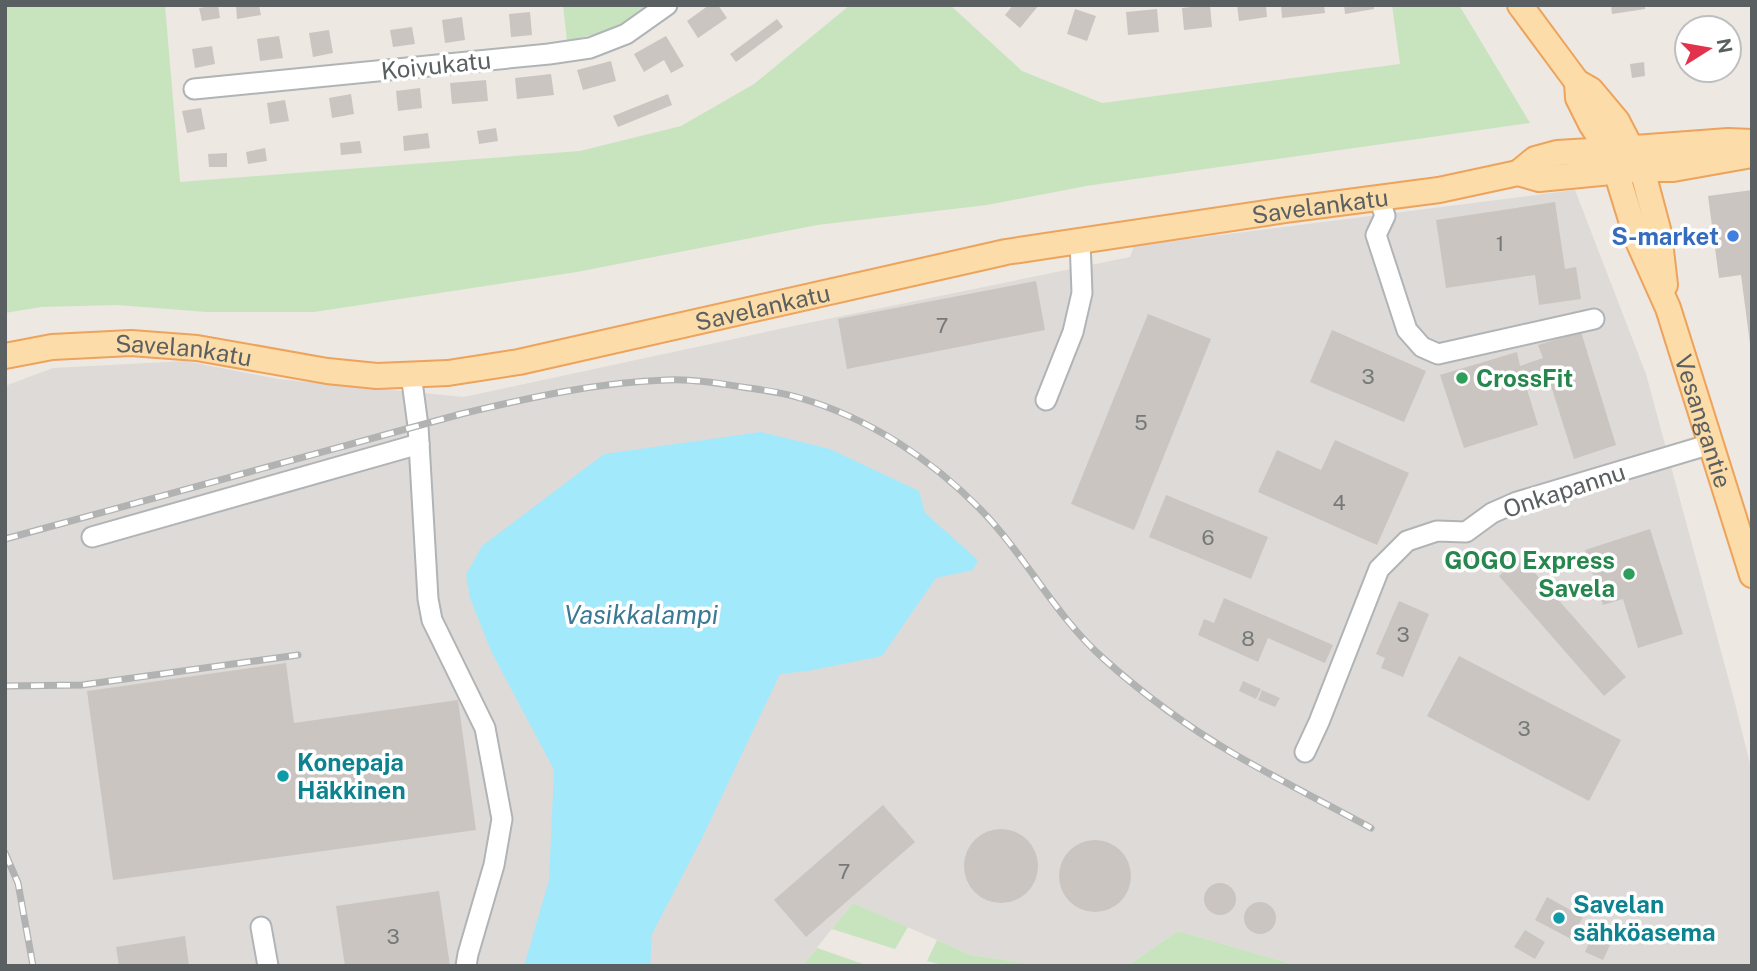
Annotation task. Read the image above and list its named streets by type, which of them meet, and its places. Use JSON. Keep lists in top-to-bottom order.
{
  "streets": {
    "main road": ["Savelankatu", "Vesangantie"],
    "street": ["Koivukatu", "Onkapannu"]
  },
  "crossings": [
    ["Savelankatu", "Vesangantie"],
    ["Vesangantie", "Onkapannu"]
  ],
  "water": ["Vasikkalampi"],
  "places": [
    "S-market",
    "CrossFit",
    "GOGO Express Savela",
    "Konepaja Häkkinen",
    "Savelan sähköasema"
  ],
  "house_numbers": [
    "1",
    "7",
    "3",
    "5",
    "4",
    "6",
    "3",
    "8",
    "3",
    "7",
    "3"
  ],
  "north": "right"
}
